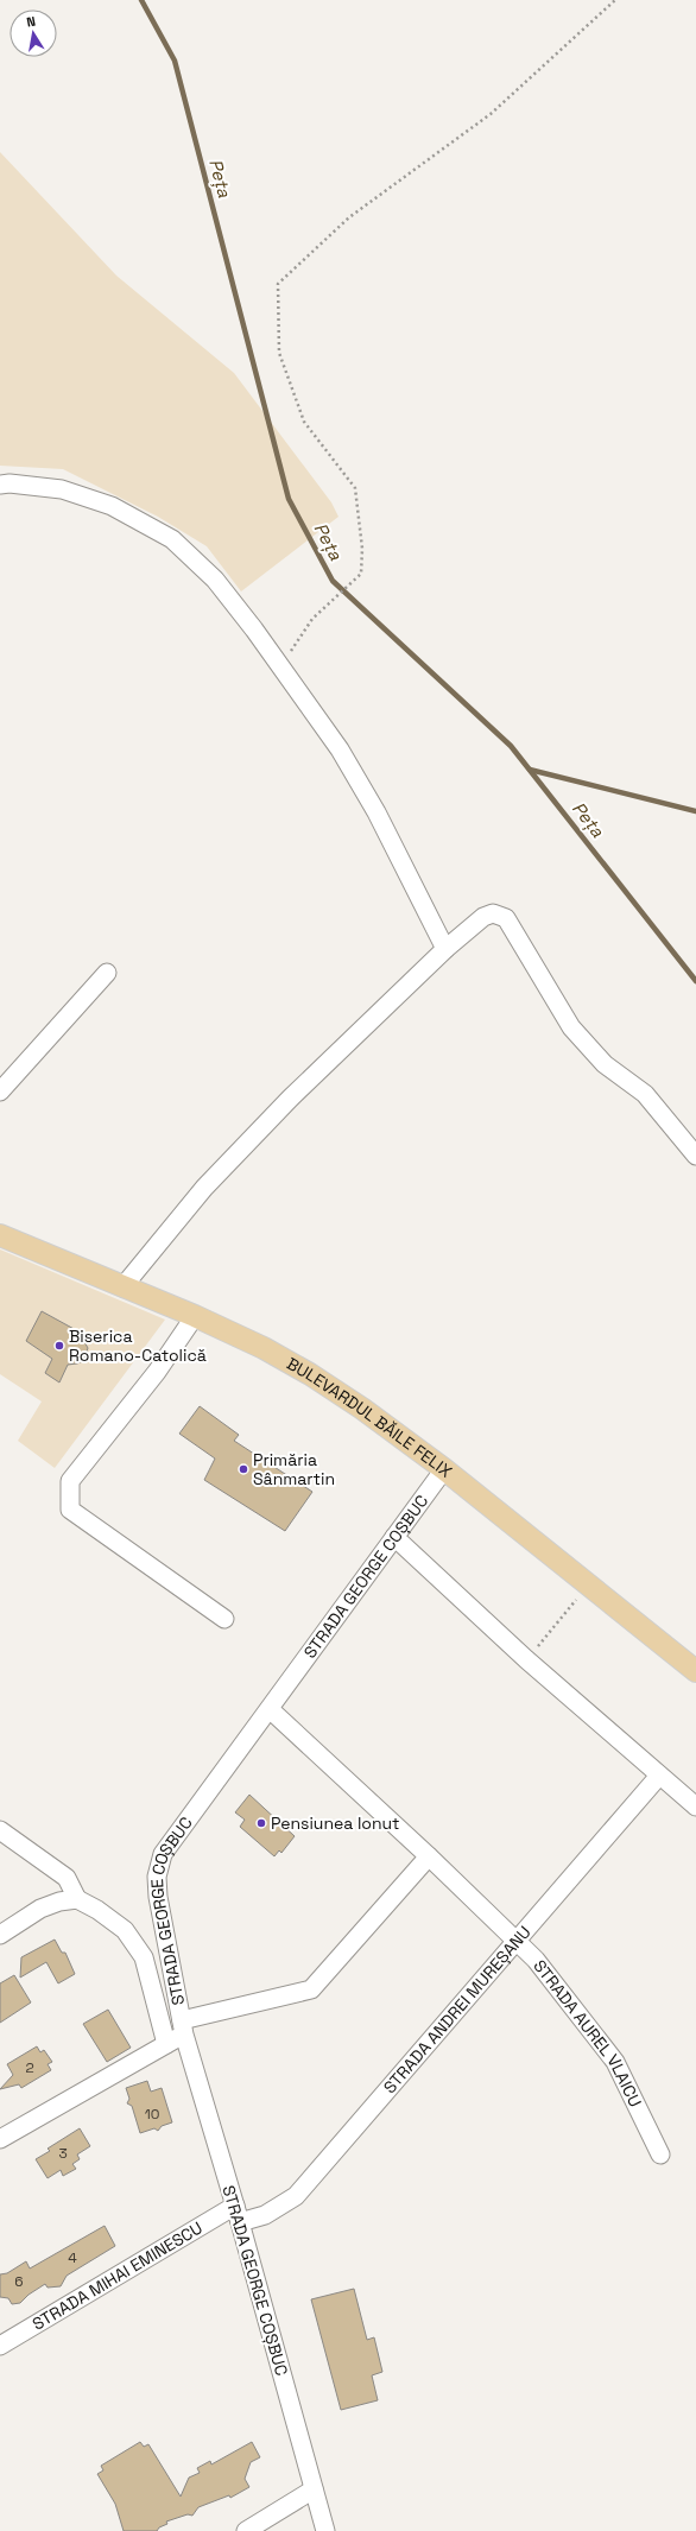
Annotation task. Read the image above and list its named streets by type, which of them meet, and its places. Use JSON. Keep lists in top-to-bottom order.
{
  "streets": {
    "main road": ["BULEVARDUL BĂILE FELIX"],
    "street": [
      "STRADA GEORGE COȘBUC",
      "STRADA ANDREI MUREȘANU",
      "STRADA AUREL VLAICU",
      "STRADA MIHAI EMINESCU"
    ]
  },
  "crossings": [
    ["BULEVARDUL BĂILE FELIX", "STRADA GEORGE COȘBUC"],
    ["STRADA GEORGE COȘBUC", "STRADA ANDREI MUREȘANU"],
    ["STRADA GEORGE COȘBUC", "STRADA AUREL VLAICU"],
    ["STRADA GEORGE COȘBUC", "STRADA MIHAI EMINESCU"],
    ["STRADA ANDREI MUREȘANU", "STRADA AUREL VLAICU"],
    ["STRADA ANDREI MUREȘANU", "STRADA MIHAI EMINESCU"]
  ],
  "water": ["Peța"],
  "places": ["Biserica Romano-Catolică", "Primăria Sânmartin", "Pensiunea Ionut"],
  "house_numbers": [
    "2",
    "10",
    "3",
    "4",
    "6"
  ],
  "north": "top"
}
